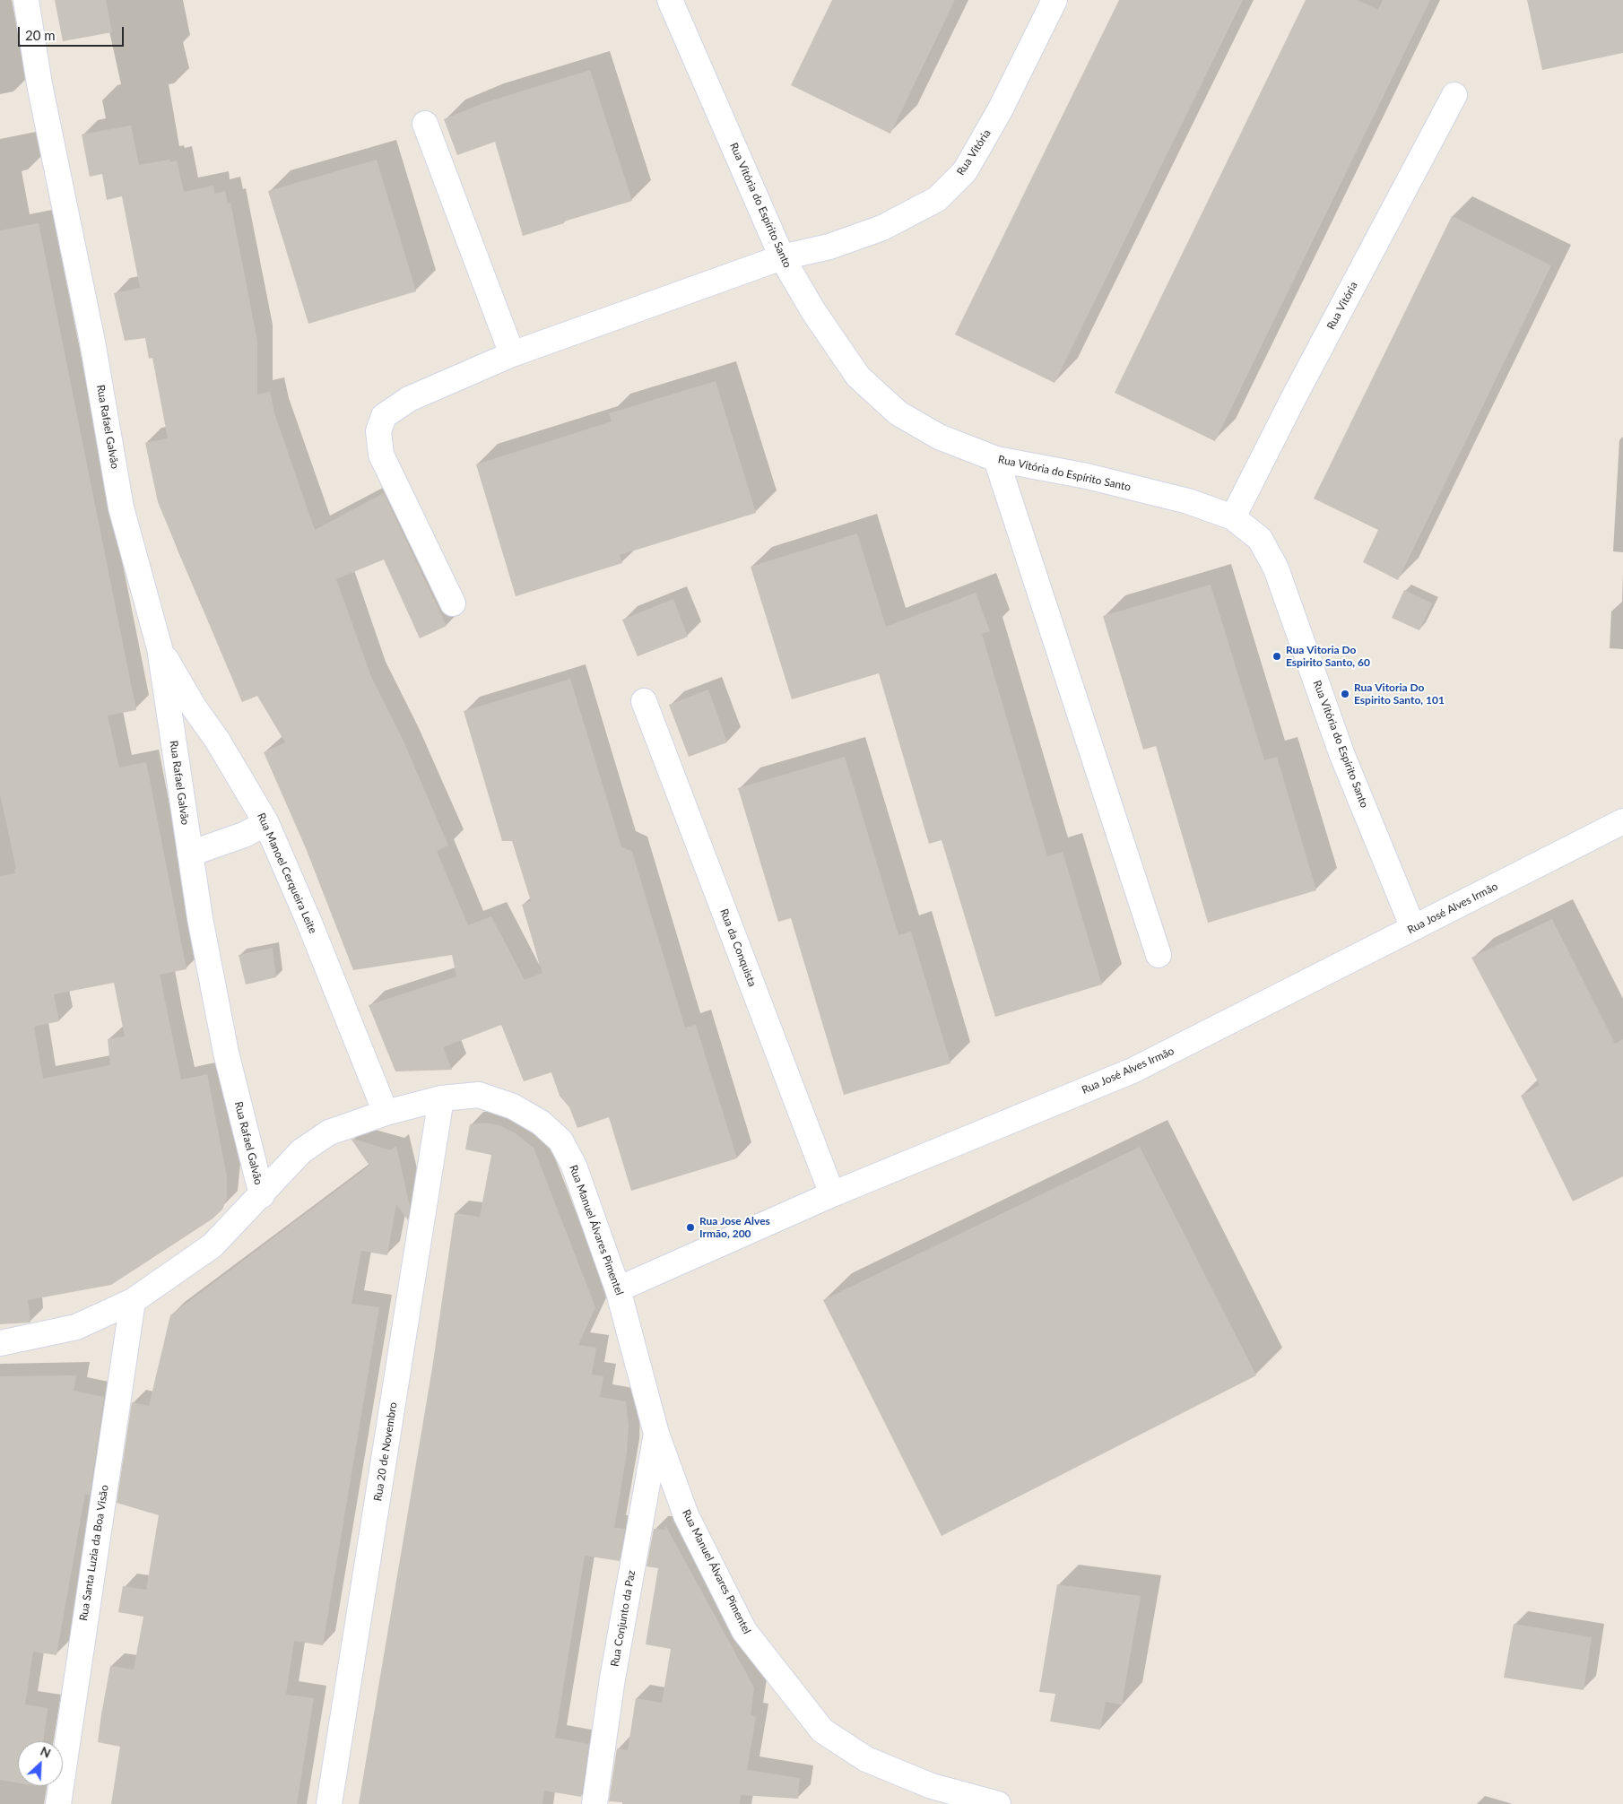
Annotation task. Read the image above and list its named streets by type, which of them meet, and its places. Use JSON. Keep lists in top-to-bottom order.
{
  "streets": {
    "street": [
      "Rua Vitória",
      "Rua Vitória do Espírito Santo",
      "Rua Rafael Galvão",
      "Rua Manoel Cerqueira Leite",
      "Rua José Alves Irmão",
      "Rua da Conquista",
      "Rua Manuel Álvares Pimentel",
      "Rua 20 de Novembro",
      "Rua Santa Luzia da Boa Visão",
      "Rua Conjunto da Paz"
    ]
  },
  "crossings": [
    ["Rua Vitória", "Rua Vitória do Espírito Santo"],
    ["Rua Vitória do Espírito Santo", "Rua José Alves Irmão"],
    ["Rua Rafael Galvão", "Rua Manoel Cerqueira Leite"],
    ["Rua Rafael Galvão", "Rua Manuel Álvares Pimentel"],
    ["Rua Manoel Cerqueira Leite", "Rua Manuel Álvares Pimentel"],
    ["Rua José Alves Irmão", "Rua da Conquista"],
    ["Rua José Alves Irmão", "Rua Manuel Álvares Pimentel"],
    ["Rua Manuel Álvares Pimentel", "Rua 20 de Novembro"],
    ["Rua Manuel Álvares Pimentel", "Rua Santa Luzia da Boa Visão"],
    ["Rua Manuel Álvares Pimentel", "Rua Conjunto da Paz"]
  ],
  "places": ["Rua Vitoria Do Espirito Santo, 60", "Rua Vitoria Do Espirito Santo, 101", "Rua Jose Alves Irmão, 200"],
  "scale_bar": "20 m",
  "north": "top right"
}
